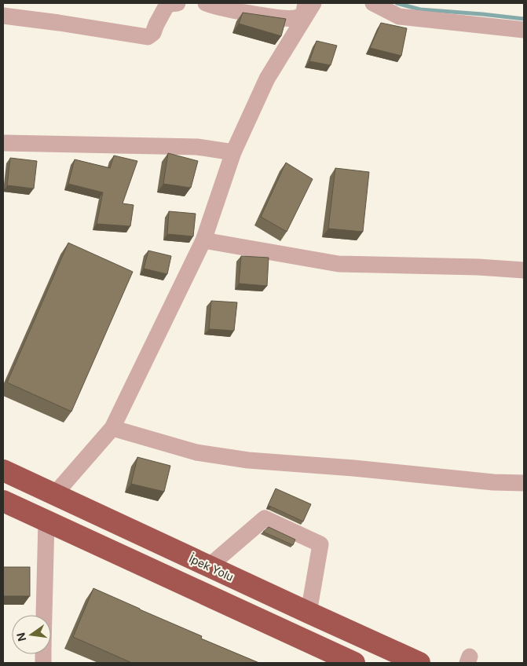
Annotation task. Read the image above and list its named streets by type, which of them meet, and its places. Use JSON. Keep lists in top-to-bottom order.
{
  "streets": {
    "highway": ["İpek Yolu"]
  },
  "north": "left"
}
